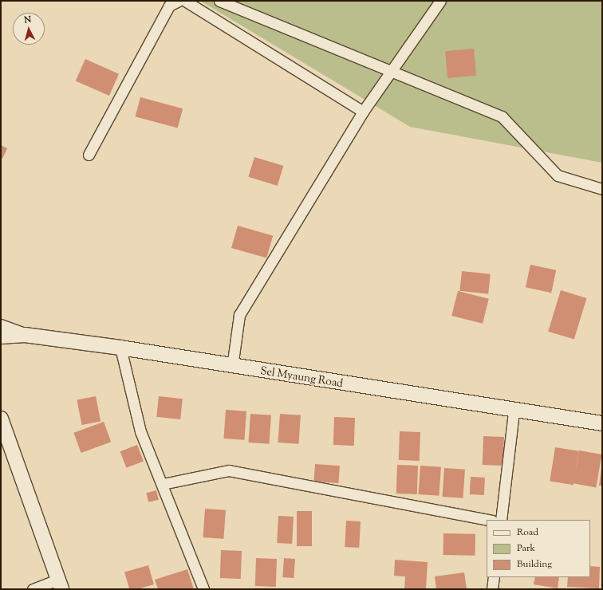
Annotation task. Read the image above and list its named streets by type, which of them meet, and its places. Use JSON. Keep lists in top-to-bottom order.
{
  "streets": {
    "main road": ["Sel Myaung Road"]
  },
  "legend": ["Road", "Park", "Building"],
  "north": "top"
}
